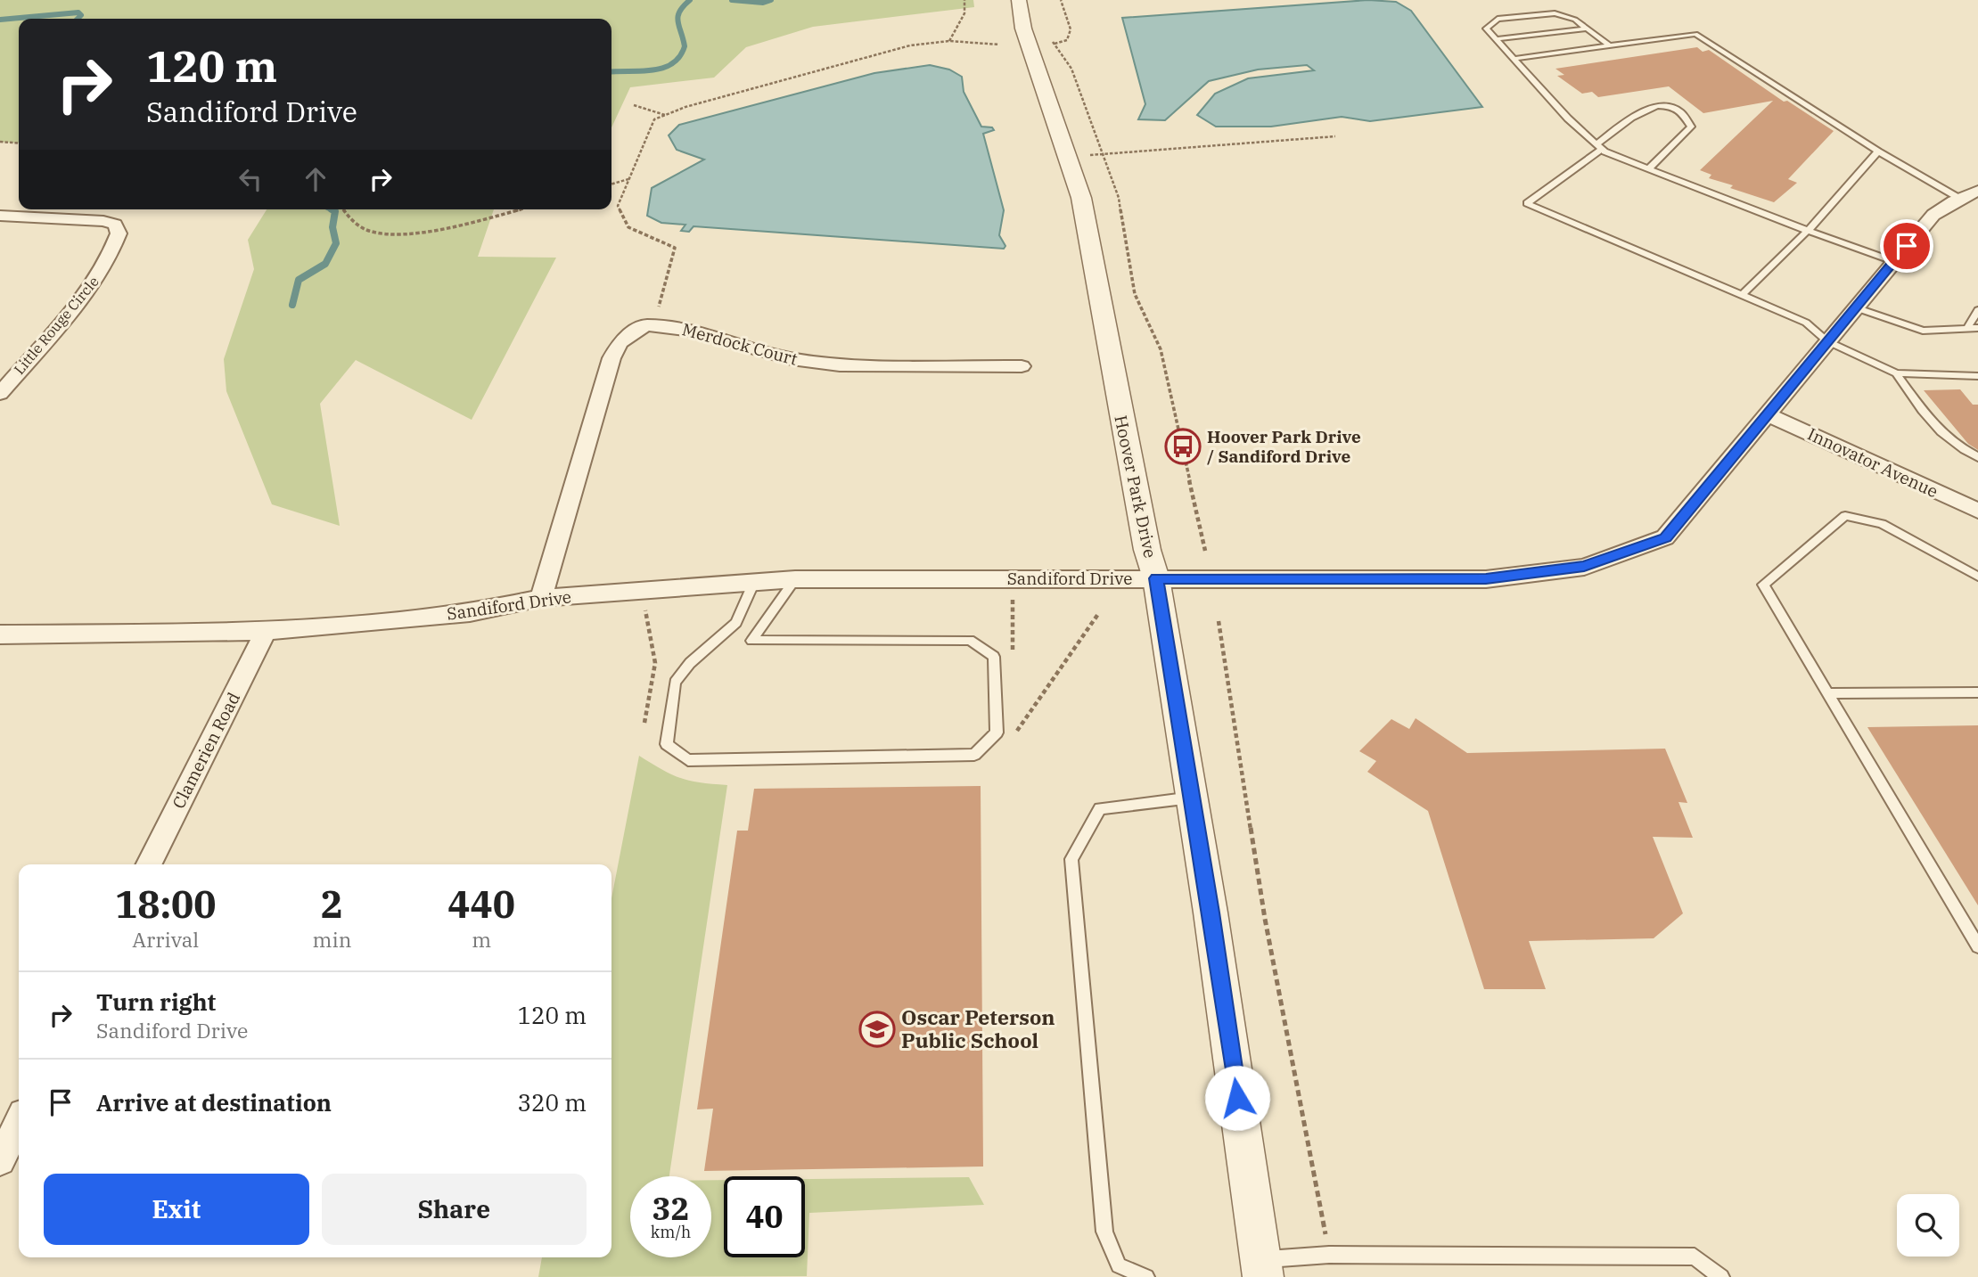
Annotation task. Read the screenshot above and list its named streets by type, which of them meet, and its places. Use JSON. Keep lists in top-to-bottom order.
{
  "streets": {
    "street": [
      "Little Rouge Circle",
      "Merdock Court",
      "Innovator Avenue",
      "Hoover Park Drive",
      "Sandiford Drive",
      "Clamerien Road"
    ]
  },
  "crossings": [
    ["Innovator Avenue", "Sandiford Drive"],
    ["Hoover Park Drive", "Sandiford Drive"],
    ["Sandiford Drive", "Clamerien Road"]
  ],
  "places": {
    "bus stop": ["Hoover Park Drive / Sandiford Drive"],
    "school or university": ["Oscar Peterson Public School"]
  },
  "page": {
    "turn": ["120 m", "Sandiford Drive"],
    "eta": [
      "18:00",
      "Arrival",
      "2",
      "min",
      "440",
      "m"
    ],
    "list": [
      {
        "name": "Turn right",
        "note": "Sandiford Drive",
        "value": "120 m"
      },
      {
        "name": "Arrive at destination",
        "value": "320 m"
      }
    ],
    "buttons": ["Exit", "Share"],
    "speed": "32 km/h",
    "limit": "40"
  }
}
